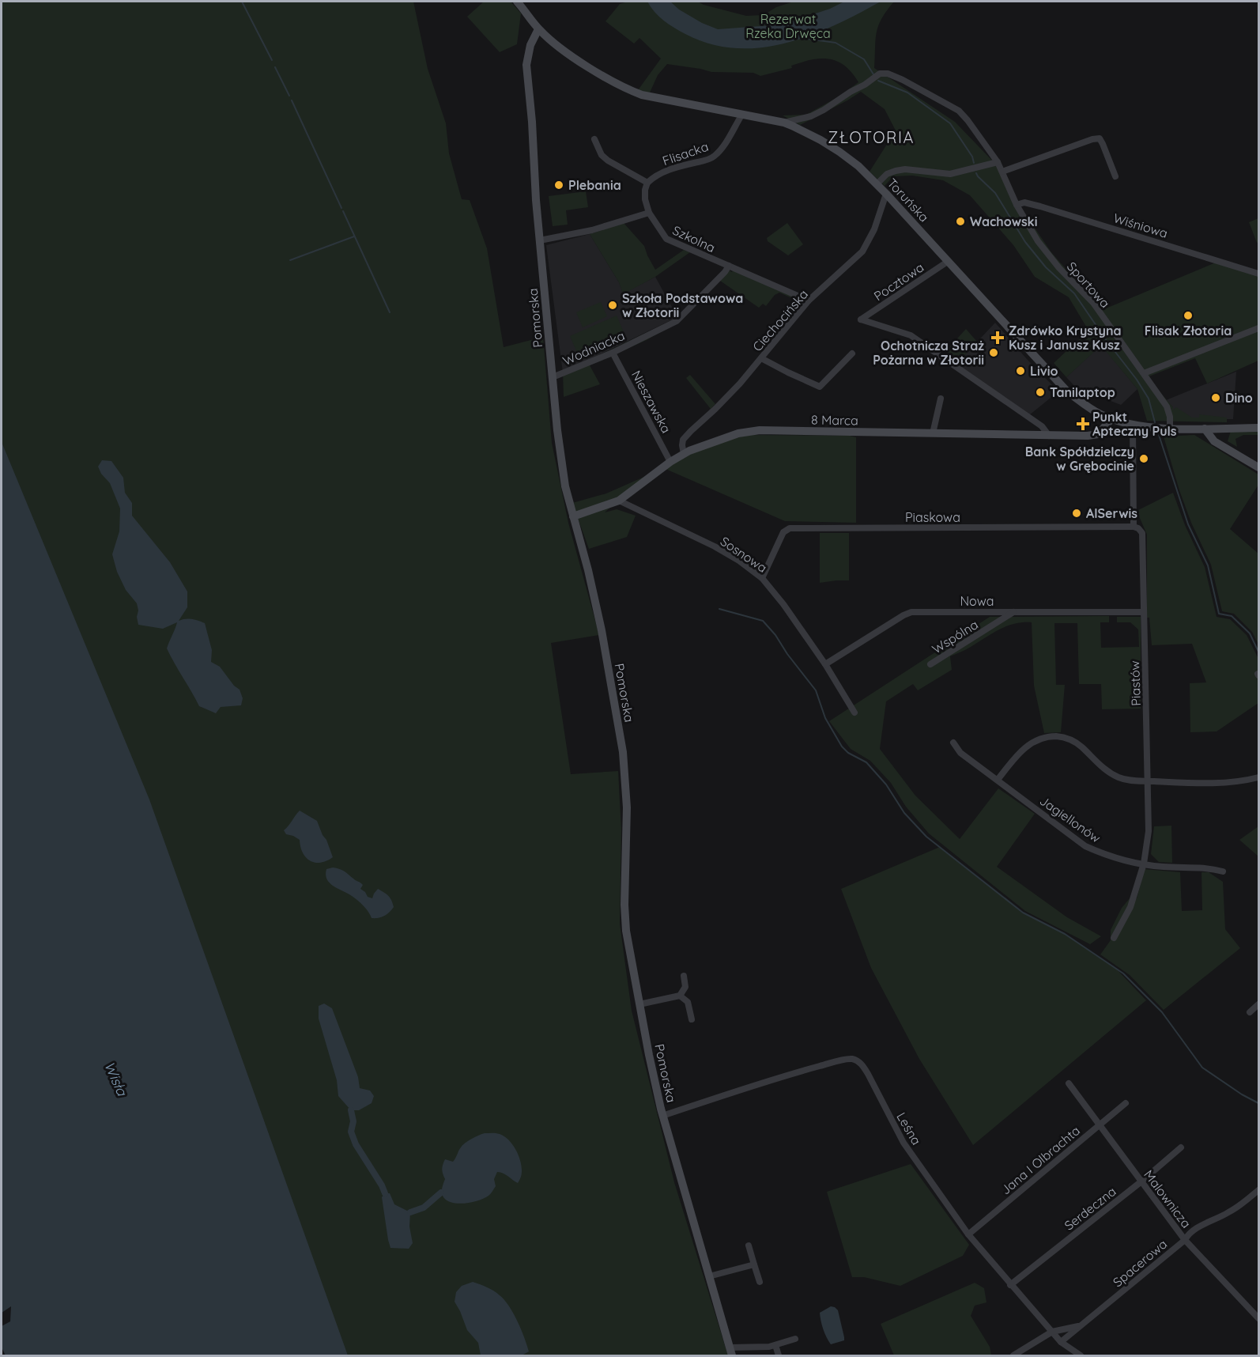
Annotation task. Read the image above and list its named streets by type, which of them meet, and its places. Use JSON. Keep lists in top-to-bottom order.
{
  "streets": {
    "main road": ["Toruńska", "Pomorska", "8 Marca"],
    "street": [
      "Flisacka",
      "Wiśniowa",
      "Szkolna",
      "Pocztowa",
      "Sportowa",
      "Ciechocińska",
      "Wodniacka",
      "Nieszawska",
      "Piaskowa",
      "Sosnowa",
      "Nowa",
      "Wspólna",
      "Piastów",
      "Jagiellonów",
      "Leśna",
      "Jana I Olbrachta",
      "Malownicza",
      "Serdeczna",
      "Spacerowa"
    ]
  },
  "crossings": [
    ["Flisacka", "Toruńska"],
    ["Flisacka", "Szkolna"],
    ["Toruńska", "Pocztowa"],
    ["Toruńska", "Sportowa"],
    ["Toruńska", "Pomorska"],
    ["Toruńska", "Ciechocińska"],
    ["Toruńska", "8 Marca"],
    ["Toruńska", "Piastów"],
    ["Wiśniowa", "Sportowa"],
    ["Szkolna", "Ciechocińska"],
    ["Szkolna", "Wodniacka"],
    ["Pocztowa", "8 Marca"],
    ["Pomorska", "Wodniacka"],
    ["Pomorska", "8 Marca"],
    ["Pomorska", "Leśna"],
    ["Ciechocińska", "8 Marca"],
    ["Wodniacka", "Nieszawska"],
    ["Nieszawska", "8 Marca"],
    ["8 Marca", "Sosnowa"],
    ["Piaskowa", "Sosnowa"],
    ["Piaskowa", "Piastów"],
    ["Sosnowa", "Nowa"],
    ["Nowa", "Wspólna"],
    ["Nowa", "Piastów"],
    ["Piastów", "Jagiellonów"],
    ["Leśna", "Jana I Olbrachta"],
    ["Leśna", "Serdeczna"],
    ["Leśna", "Spacerowa"],
    ["Jana I Olbrachta", "Malownicza"],
    ["Malownicza", "Serdeczna"],
    ["Malownicza", "Spacerowa"]
  ],
  "districts": ["ZŁOTORIA"],
  "water": ["Wisła"],
  "parks": ["Rezerwat Rzeka Drwęca"],
  "places": {
    "other": [
      "Plebania",
      "Wachowski",
      "Szkoła Podstawowa w Złotorii",
      "Flisak Złotoria",
      "Ochotnicza Straż Pożarna w Złotorii",
      "Livio",
      "Tanilaptop",
      "Dino",
      "Bank Spółdzielczy w Grębocinie",
      "AlSerwis"
    ],
    "health": ["Zdrówko Krystyna Kusz i Janusz Kusz", "Punkt Apteczny Puls"]
  }
}
